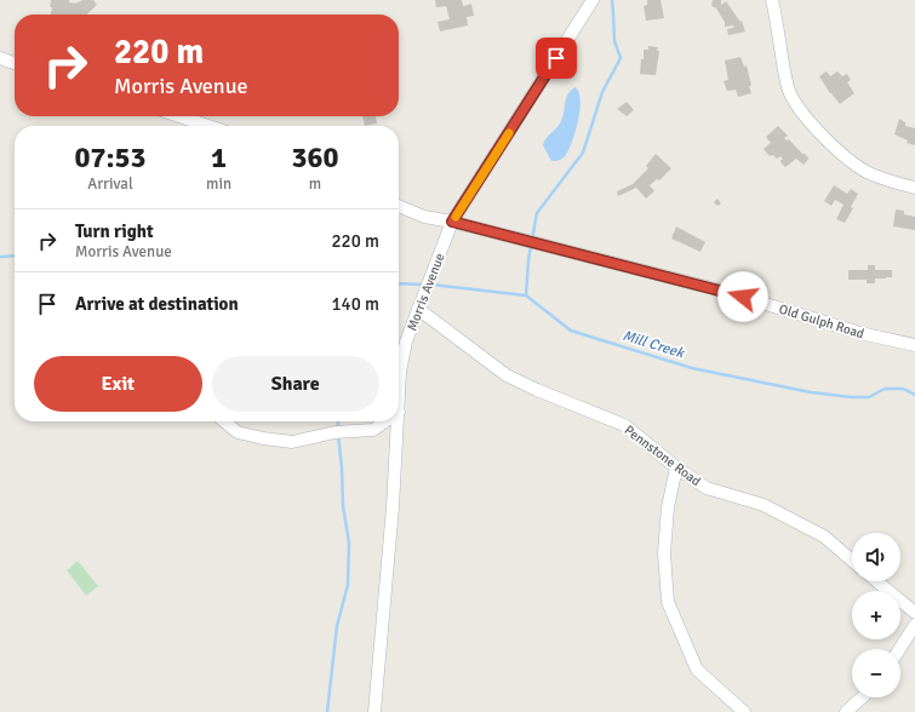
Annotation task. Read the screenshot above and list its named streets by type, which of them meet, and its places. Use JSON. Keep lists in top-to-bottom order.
{
  "streets": {
    "street": ["Morris Avenue", "Old Gulph Road", "Pennstone Road"]
  },
  "crossings": [
    ["Morris Avenue", "Old Gulph Road"],
    ["Morris Avenue", "Pennstone Road"]
  ],
  "water": ["Mill Creek"],
  "page": {
    "turn": ["220 m", "Morris Avenue"],
    "eta": [
      "07:53",
      "Arrival",
      "1",
      "min",
      "360",
      "m"
    ],
    "list": [
      {
        "name": "Turn right",
        "note": "Morris Avenue",
        "value": "220 m"
      },
      {
        "name": "Arrive at destination",
        "value": "140 m"
      }
    ],
    "buttons": ["Exit", "Share"],
    "map_buttons": ["+", "−"]
  }
}
